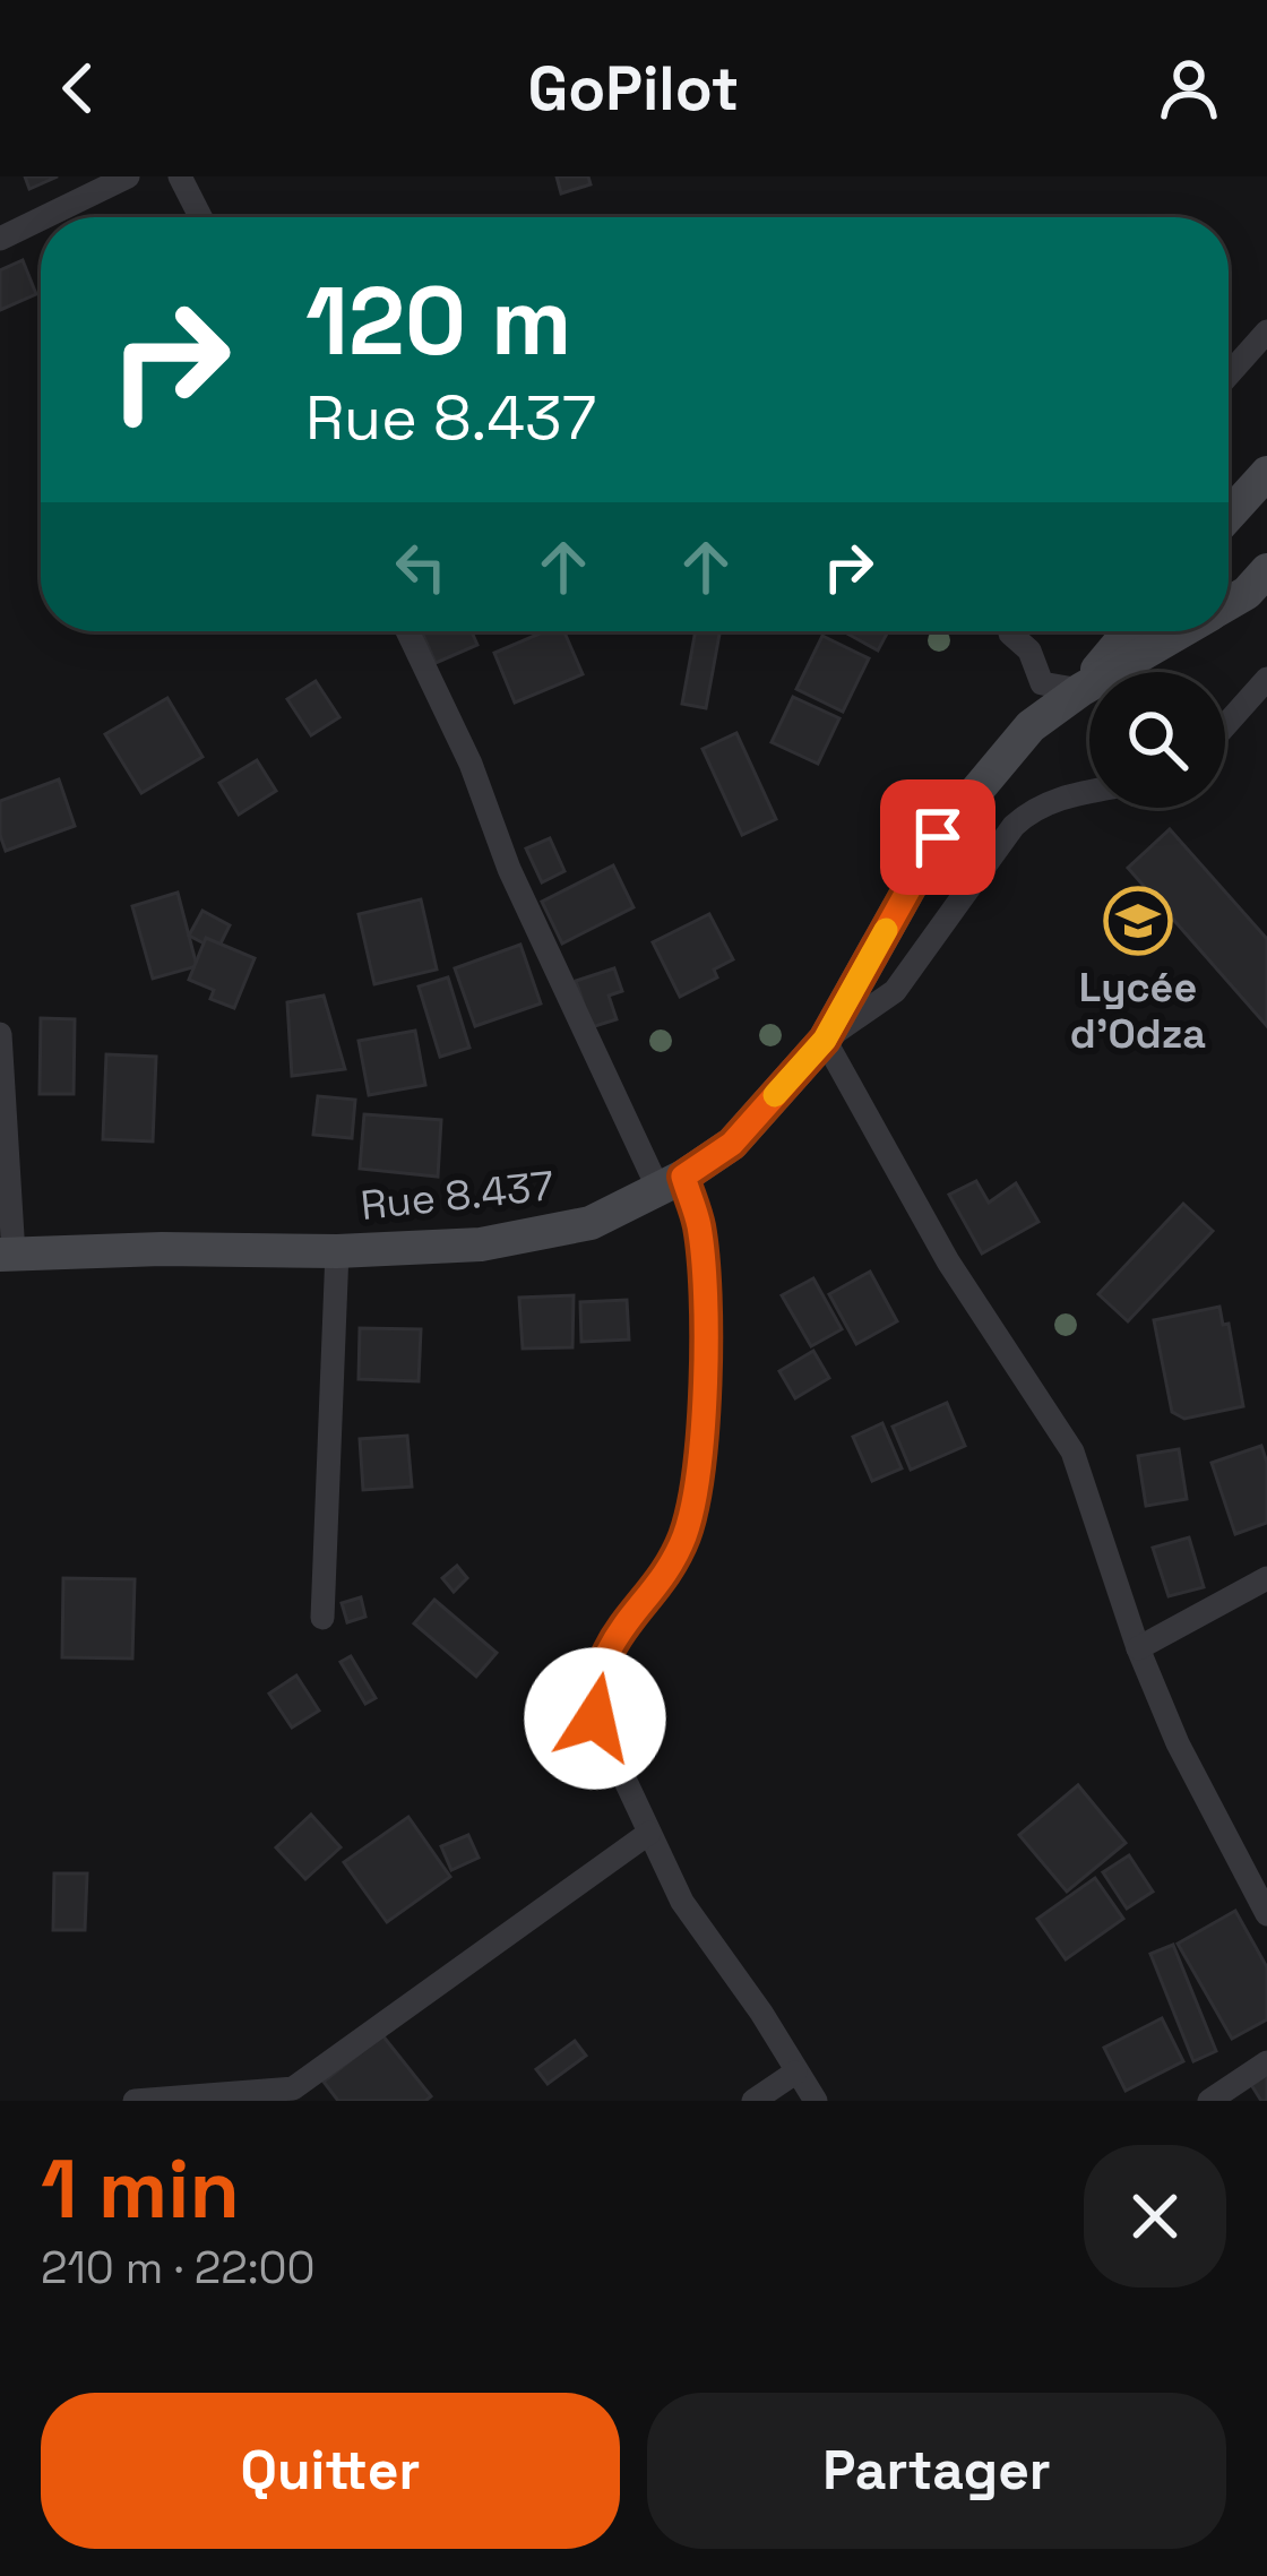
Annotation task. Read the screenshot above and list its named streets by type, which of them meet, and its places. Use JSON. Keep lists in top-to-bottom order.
{
  "streets": {
    "main road": ["Rue 8.437"]
  },
  "places": {
    "school or university": ["Lycée d'Odza"]
  },
  "page": {
    "header": "GoPilot",
    "turn": ["120 m", "Rue 8.437"],
    "heading": ["1 min", "210 m · 22:00"],
    "buttons": ["Quitter", "Partager"]
  }
}
